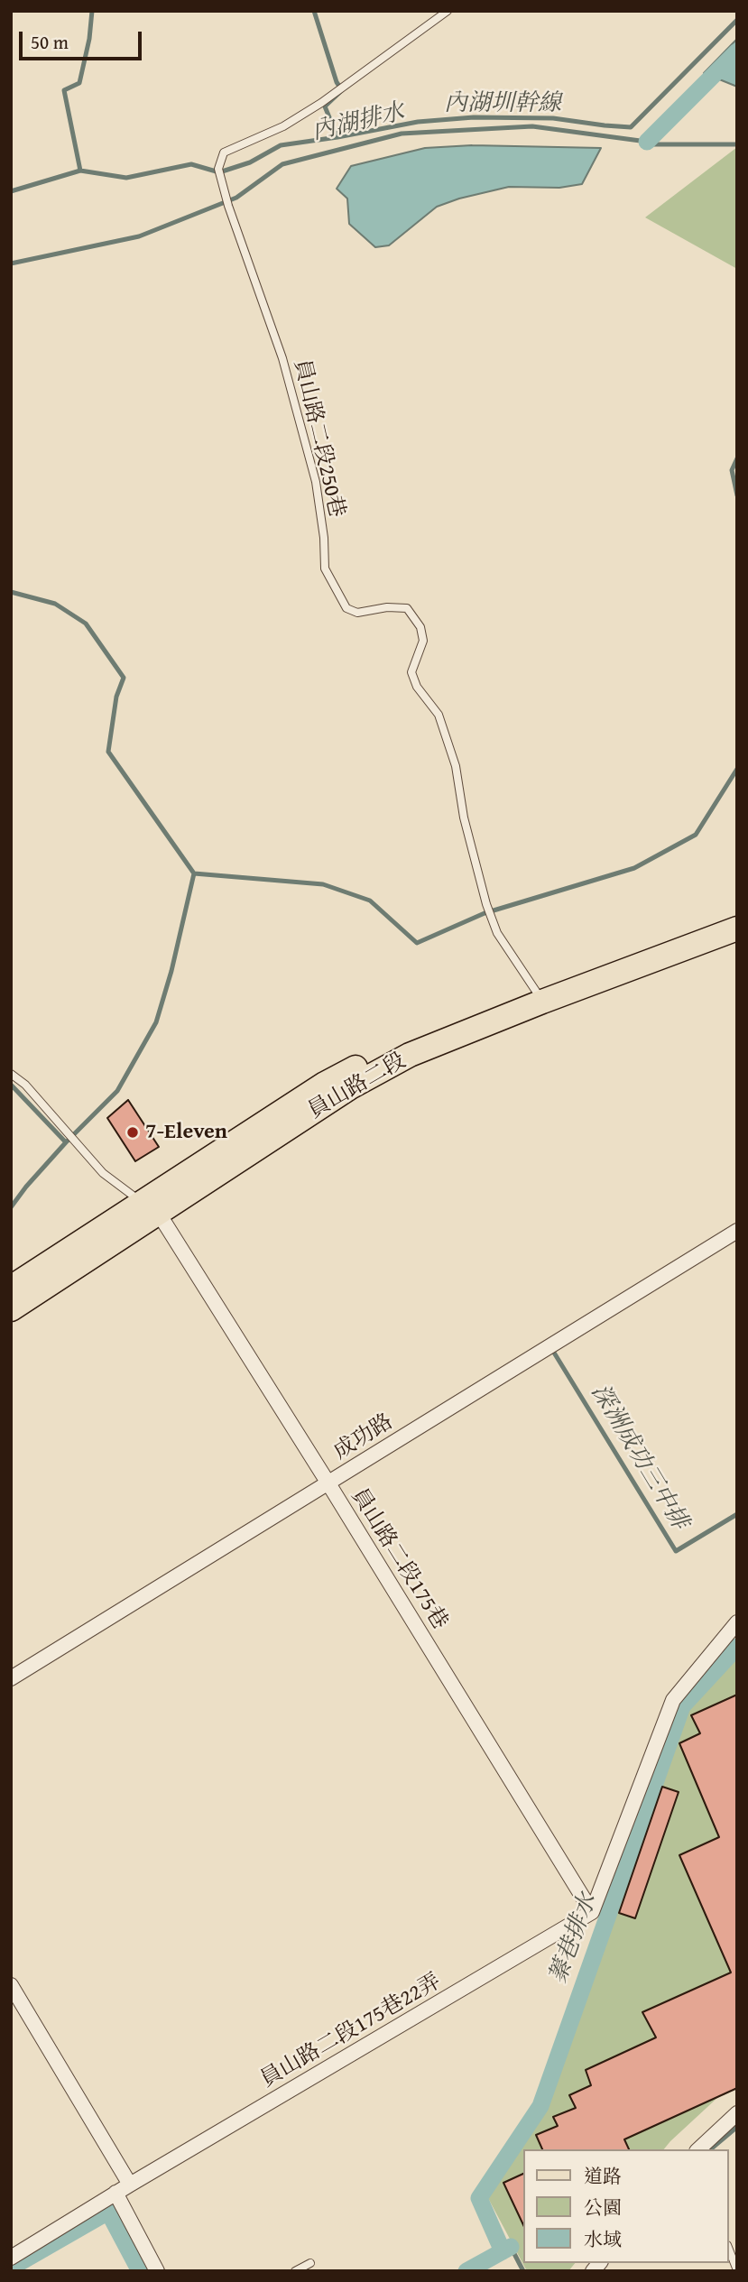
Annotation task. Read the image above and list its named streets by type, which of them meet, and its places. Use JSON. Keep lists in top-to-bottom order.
{
  "streets": {
    "main road": ["員山路二段"],
    "street": ["成功路", "員山路二段175巷", "員山路二段175巷22弄"],
    "lane": ["員山路二段250巷"]
  },
  "crossings": [
    ["員山路二段250巷", "員山路二段"],
    ["員山路二段", "員山路二段175巷"],
    ["成功路", "員山路二段175巷"],
    ["員山路二段175巷", "員山路二段175巷22弄"]
  ],
  "water": [
    "內湖圳幹線",
    "內湖排水",
    "深洲成功三中排",
    "蓁巷排水"
  ],
  "places": ["7-Eleven"],
  "legend": ["道路", "公園", "水域"],
  "scale_bar": "50 m"
}
